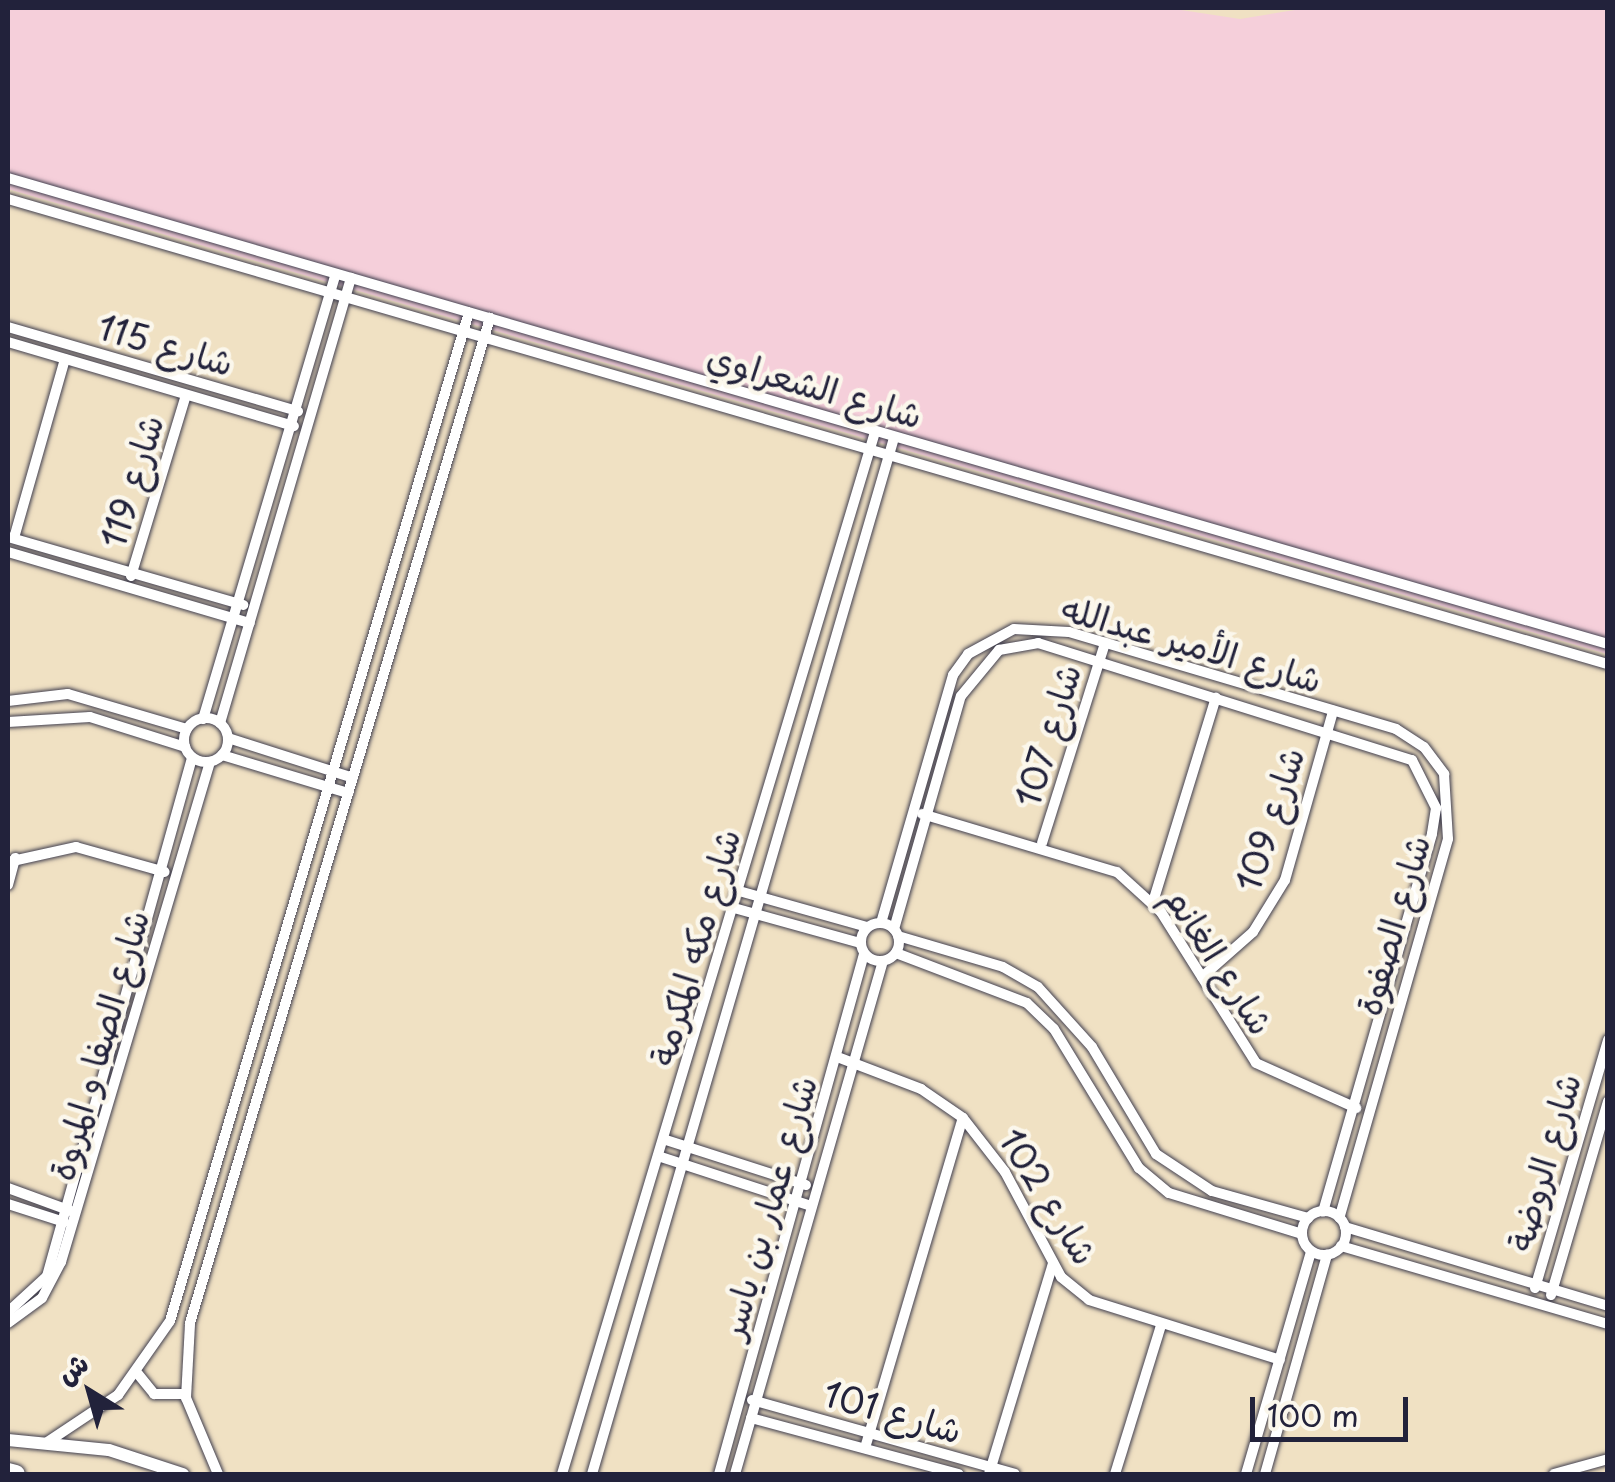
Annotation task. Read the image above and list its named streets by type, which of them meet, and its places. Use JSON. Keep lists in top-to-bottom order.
{
  "streets": {
    "street": [
      "شارع 115",
      "شارع الشعراوي",
      "شارع 119",
      "شارع الأمير عبدالله",
      "شارع 107",
      "شارع 109",
      "شارع الصفوة",
      "شارع مكه المكرمة",
      "شارع الغانم",
      "شارع الصفا و المروة",
      "شارع الروضة",
      "شارع 102",
      "شارع عمار بن ياسر",
      "شارع 101"
    ]
  },
  "crossings": [
    ["شارع 115", "شارع 119"],
    ["شارع الشعراوي", "شارع مكه المكرمة"],
    ["شارع الأمير عبدالله", "شارع 107"],
    ["شارع الأمير عبدالله", "شارع 109"],
    ["شارع الأمير عبدالله", "شارع الصفوة"],
    ["شارع 107", "شارع الغانم"],
    ["شارع 109", "شارع الصفوة"],
    ["شارع 109", "شارع الغانم"],
    ["شارع الصفوة", "شارع الغانم"],
    ["شارع 102", "شارع عمار بن ياسر"],
    ["شارع عمار بن ياسر", "شارع 101"]
  ],
  "scale_bar": "100 m",
  "north": "top left"
}
